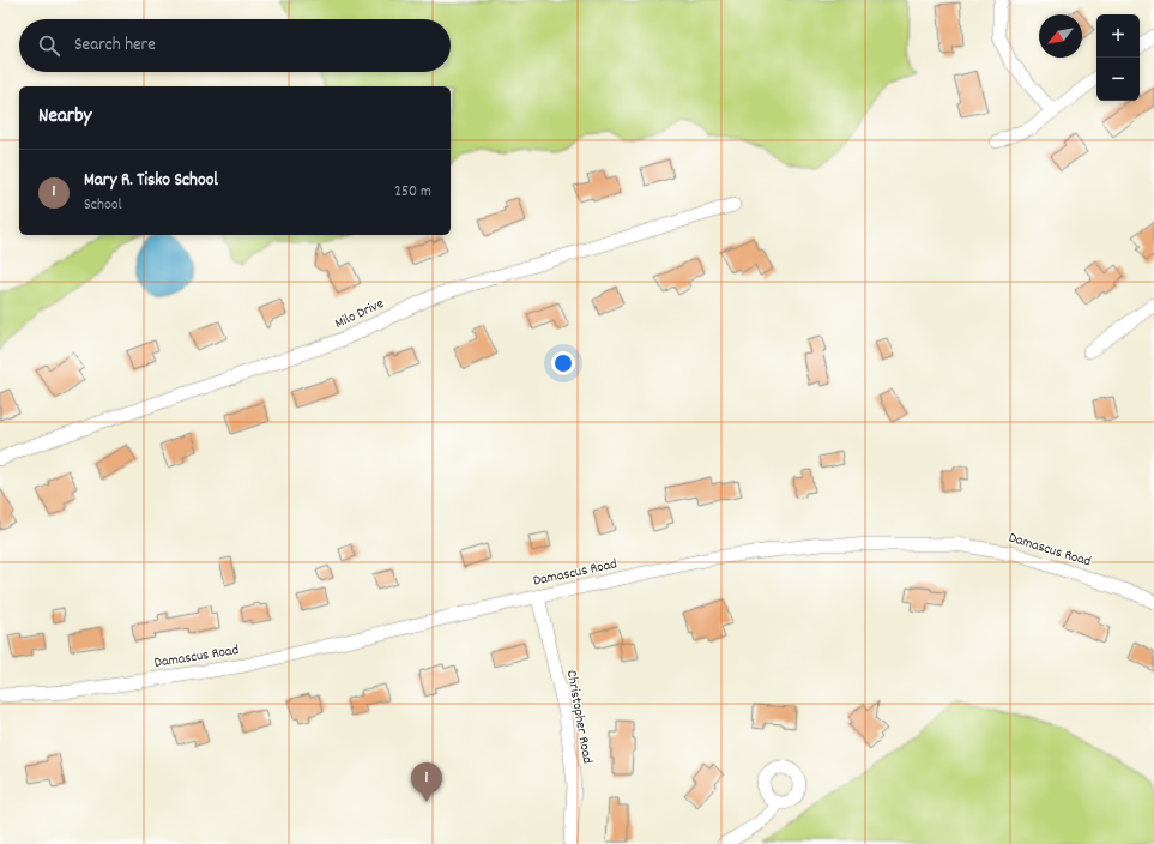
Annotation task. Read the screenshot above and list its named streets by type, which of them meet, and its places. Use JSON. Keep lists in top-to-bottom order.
{
  "streets": {
    "street": ["Milo Drive", "Damascus Road", "Christopher Road"]
  },
  "crossings": [
    ["Damascus Road", "Christopher Road"]
  ],
  "north": "bottom left",
  "page": {
    "map_buttons": ["+", "−"],
    "search": "Search here",
    "heading": "Nearby",
    "list": [
      {
        "mark": "1",
        "name": "Mary R. Tisko School",
        "note": "School",
        "value": "250 m"
      }
    ],
    "pins": "1"
  }
}
